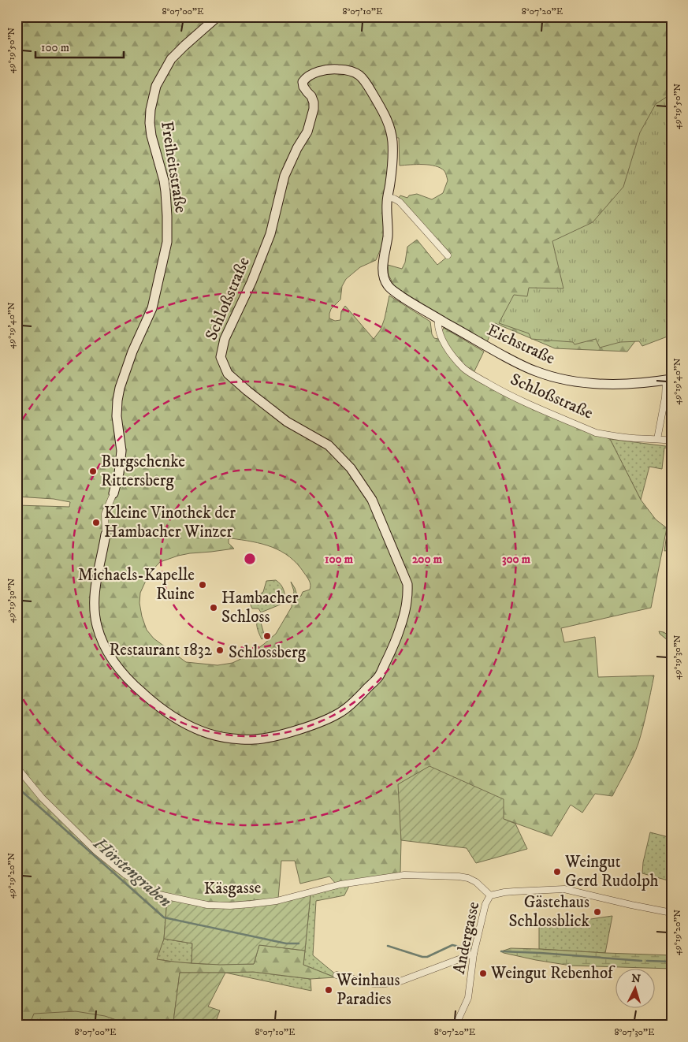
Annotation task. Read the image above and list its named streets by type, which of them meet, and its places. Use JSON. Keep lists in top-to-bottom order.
{
  "streets": {
    "street": [
      "Freiheitstraße",
      "Schloßstraße",
      "Eichstraße",
      "Käsgasse",
      "Andergasse"
    ]
  },
  "crossings": [
    ["Freiheitstraße", "Schloßstraße"],
    ["Schloßstraße", "Eichstraße"],
    ["Käsgasse", "Andergasse"]
  ],
  "water": ["Hörstengraben"],
  "places": [
    "Burgschenke Rittersberg",
    "Kleine Vinothek der Hambacher Winzer",
    "Michaels-Kapelle Ruine",
    "Hambacher Schloss",
    "Schlossberg",
    "Restaurant 1832",
    "Weingut Gerd Rudolph",
    "Gästehaus Schlossblick",
    "Weingut Rebenhof",
    "Weinhaus Paradies"
  ],
  "scale_bar": "100 m",
  "north": "top",
  "coordinates": [
    "8°07'00\"E",
    "8°07'10\"E",
    "8°07'20\"E",
    "49°19'50\"N",
    "49°19'40\"N",
    "49°19'30\"N",
    "49°19'20\"N",
    "8°07'30\"E"
  ],
  "rings": ["100 m", "200 m", "300 m"]
}
